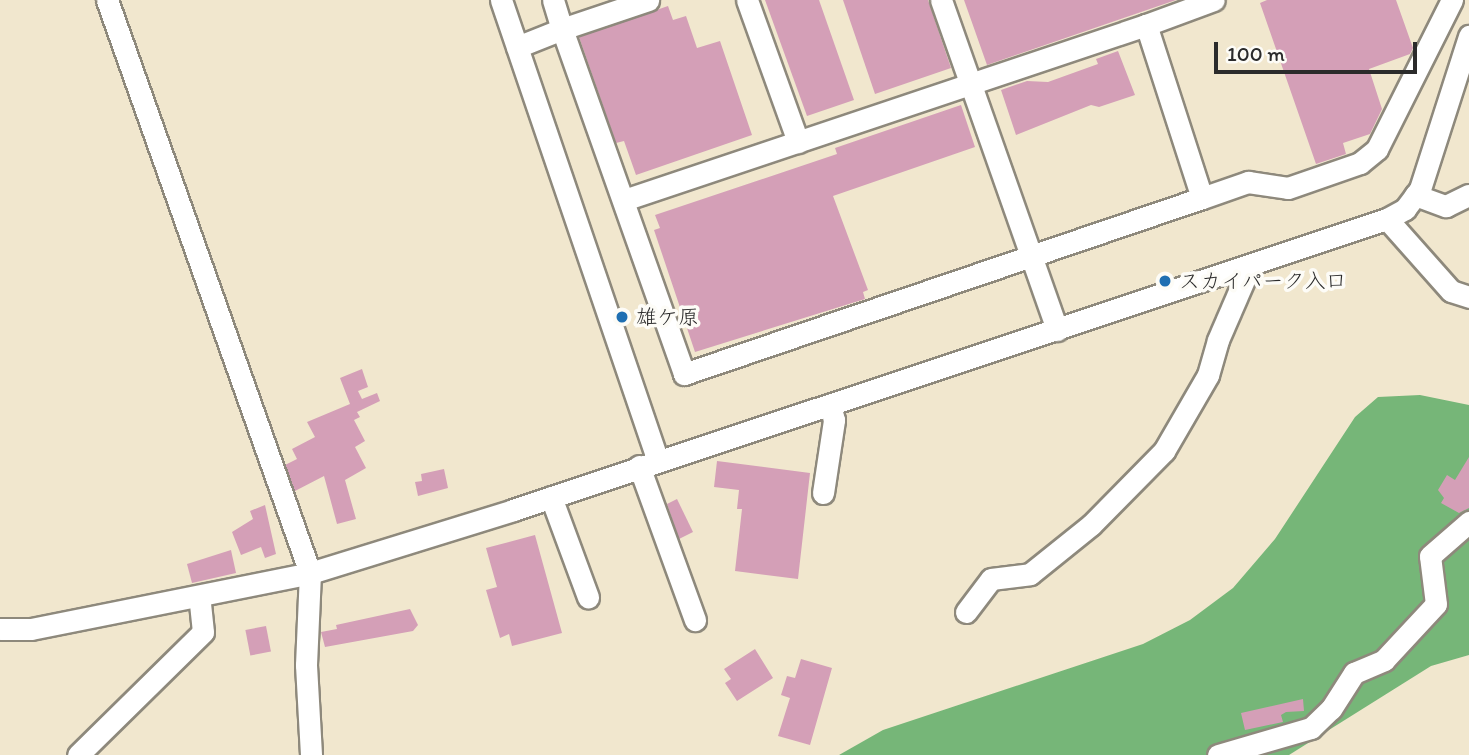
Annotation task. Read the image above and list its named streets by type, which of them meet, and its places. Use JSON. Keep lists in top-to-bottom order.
{
  "places": ["スカイパーク入口", "雄ケ原"],
  "scale_bar": "100 m"
}
